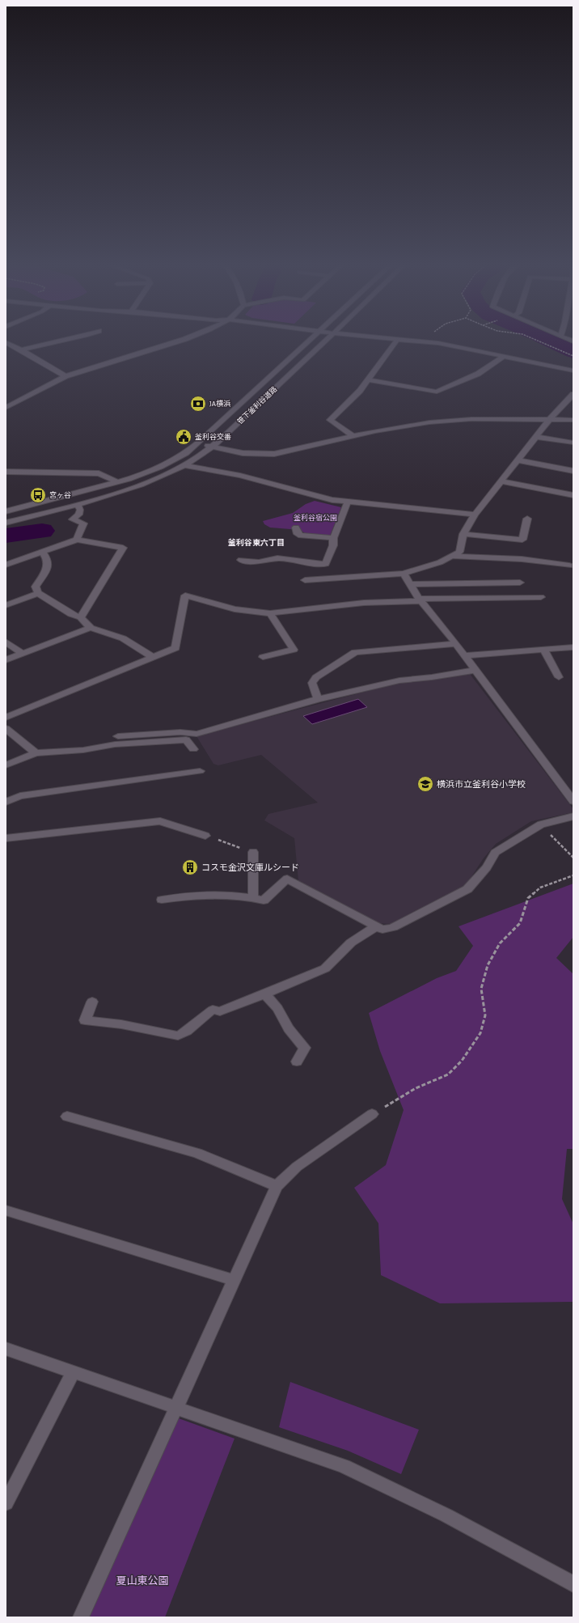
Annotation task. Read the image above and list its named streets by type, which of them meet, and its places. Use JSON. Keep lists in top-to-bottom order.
{
  "streets": {
    "street": ["笹下釜利谷道路"]
  },
  "districts": ["釜利谷東六丁目"],
  "parks": ["釜利谷宿公園", "夏山東公園"],
  "places": {
    "bank": ["JA横浜"],
    "public building": ["釜利谷交番"],
    "bus stop": ["宮ヶ谷"],
    "school or university": ["横浜市立釜利谷小学校"],
    "building": ["コスモ金沢文庫ルシード"]
  }
}
